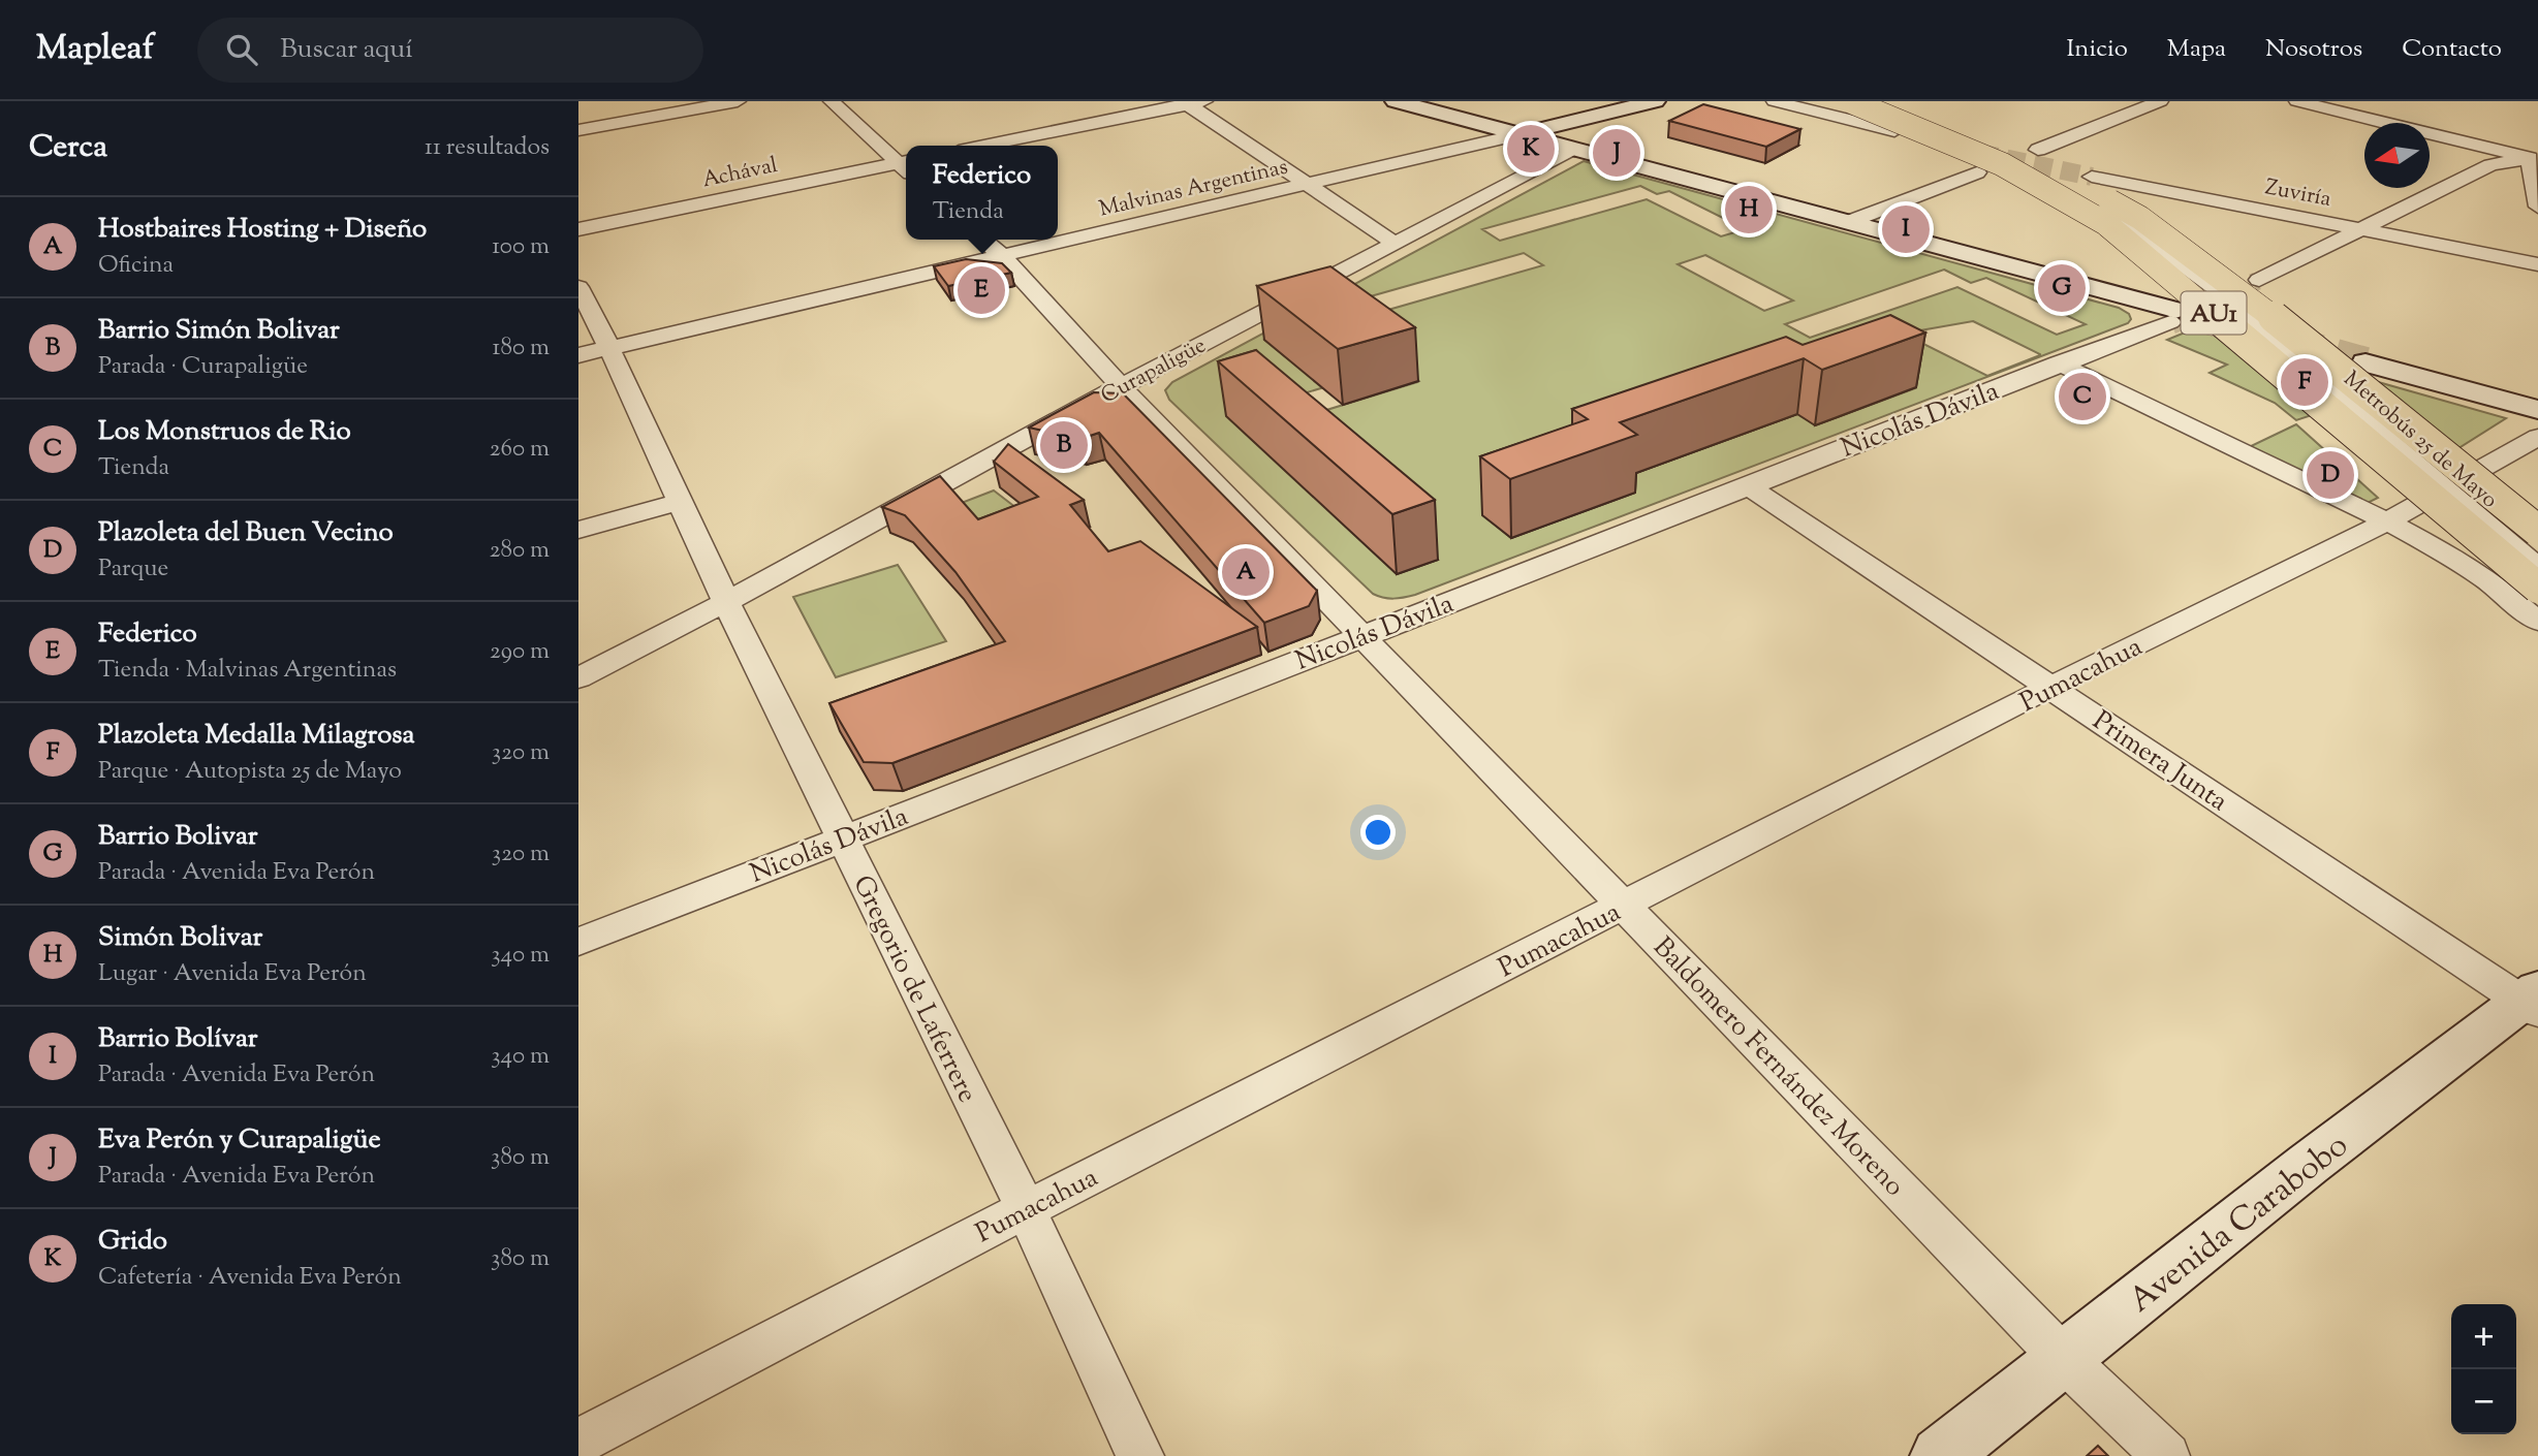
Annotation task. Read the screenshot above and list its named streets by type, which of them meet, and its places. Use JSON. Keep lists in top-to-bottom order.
{
  "streets": {
    "highway": ["AU1"],
    "main road": ["Avenida Carabobo"],
    "street": [
      "Achával",
      "Malvinas Argentinas",
      "Zuviría",
      "Curapaligüe",
      "Nicolás Dávila",
      "Pumacahua",
      "Primera Junta",
      "Gregorio de Laferrere",
      "Baldomero Fernández Moreno"
    ],
    "lane": ["Metrobús 25 de Mayo"]
  },
  "crossings": [
    ["Malvinas Argentinas", "Gregorio de Laferrere"],
    ["Malvinas Argentinas", "Baldomero Fernández Moreno"],
    ["Curapaligüe", "Gregorio de Laferrere"],
    ["Curapaligüe", "Baldomero Fernández Moreno"],
    ["Nicolás Dávila", "Primera Junta"],
    ["Nicolás Dávila", "Gregorio de Laferrere"],
    ["Nicolás Dávila", "Baldomero Fernández Moreno"],
    ["Pumacahua", "Primera Junta"],
    ["Pumacahua", "Gregorio de Laferrere"],
    ["Pumacahua", "Baldomero Fernández Moreno"],
    ["Primera Junta", "Avenida Carabobo"],
    ["Baldomero Fernández Moreno", "Avenida Carabobo"]
  ],
  "north": "left",
  "page": {
    "header": "Mapleaf",
    "search": "Buscar aquí",
    "nav": [
      "Inicio",
      "Mapa",
      "Nosotros",
      "Contacto"
    ],
    "heading": ["Cerca", "11 resultados"],
    "pins": [
      "K",
      "J",
      "H",
      "I",
      "G",
      "E",
      "F",
      "C",
      "B",
      "D",
      "A"
    ],
    "popup": ["Federico", "Tienda"],
    "list": [
      {
        "mark": "A",
        "name": "Hostbaires Hosting + Diseño",
        "note": "Oficina",
        "value": "100 m"
      },
      {
        "mark": "B",
        "name": "Barrio Simón Bolivar",
        "note": "Parada · Curapaligüe",
        "value": "180 m"
      },
      {
        "mark": "C",
        "name": "Los Monstruos de Rio",
        "note": "Tienda",
        "value": "260 m"
      },
      {
        "mark": "D",
        "name": "Plazoleta del Buen Vecino",
        "note": "Parque",
        "value": "280 m"
      },
      {
        "mark": "E",
        "name": "Federico",
        "note": "Tienda · Malvinas Argentinas",
        "value": "290 m"
      },
      {
        "mark": "F",
        "name": "Plazoleta Medalla Milagrosa",
        "note": "Parque · Autopista 25 de Mayo",
        "value": "320 m"
      },
      {
        "mark": "G",
        "name": "Barrio Bolivar",
        "note": "Parada · Avenida Eva Perón",
        "value": "320 m"
      },
      {
        "mark": "H",
        "name": "Simón Bolivar",
        "note": "Lugar · Avenida Eva Perón",
        "value": "340 m"
      },
      {
        "mark": "I",
        "name": "Barrio Bolívar",
        "note": "Parada · Avenida Eva Perón",
        "value": "340 m"
      },
      {
        "mark": "J",
        "name": "Eva Perón y Curapaligüe",
        "note": "Parada · Avenida Eva Perón",
        "value": "380 m"
      },
      {
        "mark": "K",
        "name": "Grido",
        "note": "Cafetería · Avenida Eva Perón",
        "value": "380 m"
      }
    ],
    "map_buttons": ["+", "−"]
  }
}
